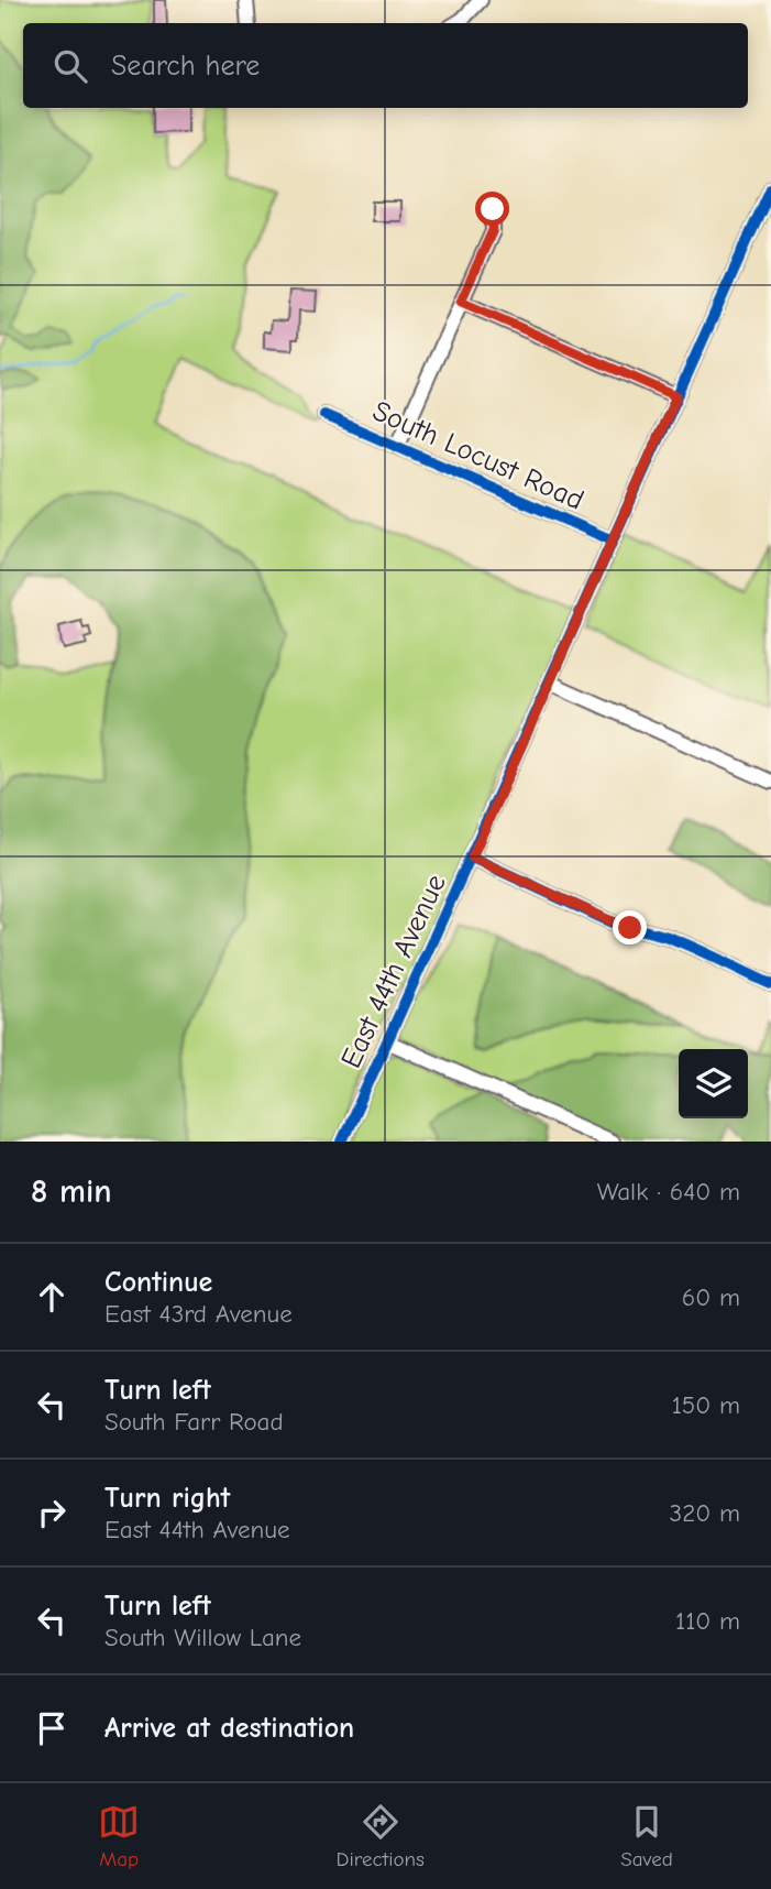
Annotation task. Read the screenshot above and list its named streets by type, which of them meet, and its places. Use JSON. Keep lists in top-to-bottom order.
{
  "streets": {
    "street": ["South Locust Road", "East 44th Avenue"]
  },
  "crossings": [
    ["South Locust Road", "East 44th Avenue"]
  ],
  "page": {
    "search": "Search here",
    "heading": ["8 min", "Walk · 640 m"],
    "list": [
      ["Continue", "East 43rd Avenue", "60 m"],
      ["Turn left", "South Farr Road", "150 m"],
      ["Turn right", "East 44th Avenue", "320 m"],
      ["Turn left", "South Willow Lane", "110 m"],
      "Arrive at destination"
    ],
    "nav": ["Map", "Directions", "Saved"]
  }
}
